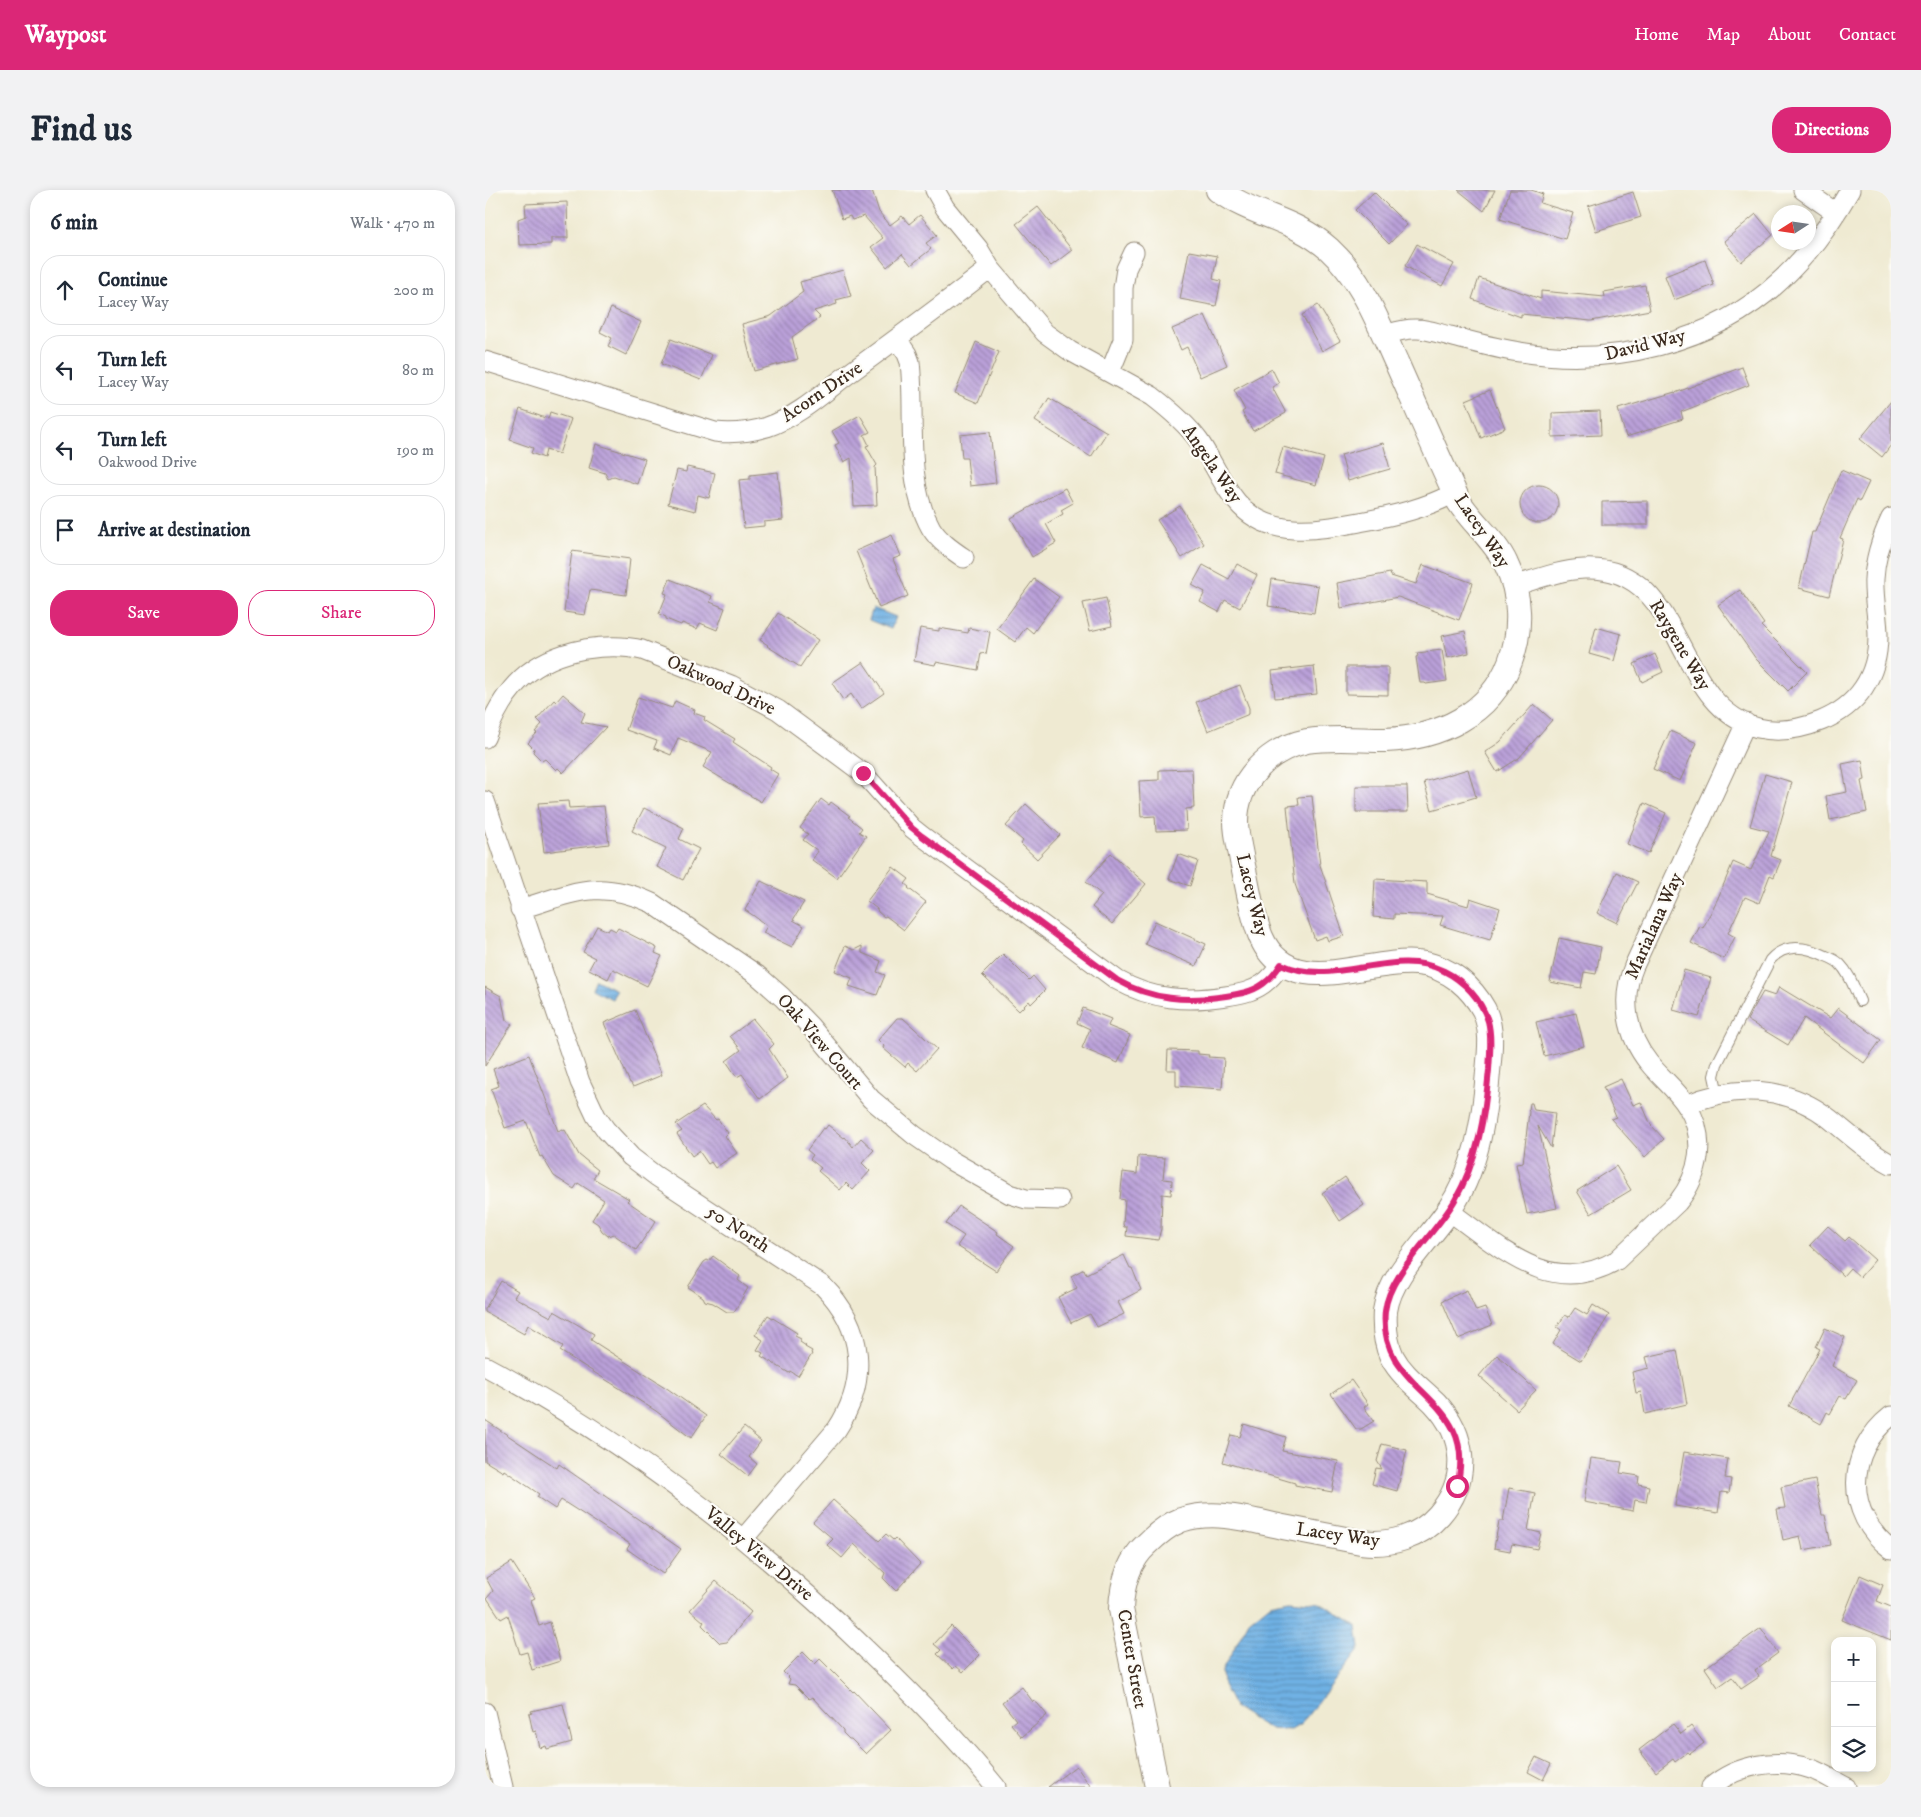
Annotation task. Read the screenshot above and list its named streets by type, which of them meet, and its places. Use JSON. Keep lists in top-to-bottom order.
{
  "streets": {
    "street": [
      "David Way",
      "Acorn Drive",
      "Angela Way",
      "Lacey Way",
      "Raygene Way",
      "Oakwood Drive",
      "Marialana Way",
      "Oak View Court",
      "50 North",
      "Valley View Drive",
      "Center Street"
    ]
  },
  "crossings": [
    ["David Way", "Lacey Way"],
    ["Acorn Drive", "Angela Way"],
    ["Angela Way", "Lacey Way"],
    ["Lacey Way", "Raygene Way"],
    ["Lacey Way", "Oakwood Drive"],
    ["Lacey Way", "Marialana Way"],
    ["Lacey Way", "Center Street"],
    ["Raygene Way", "Marialana Way"],
    ["Oak View Court", "50 North"],
    ["50 North", "Valley View Drive"]
  ],
  "north": "left",
  "page": {
    "header": "Waypost",
    "nav": [
      "Home",
      "Map",
      "About",
      "Contact"
    ],
    "buttons": [
      "Directions",
      ["Save", "Share"]
    ],
    "title": "Find us",
    "heading": ["6 min", "Walk · 470 m"],
    "list": [
      ["Continue", "Lacey Way", "200 m"],
      ["Turn left", "Lacey Way", "80 m"],
      ["Turn left", "Oakwood Drive", "190 m"],
      "Arrive at destination"
    ],
    "map_buttons": ["+", "−"]
  }
}
